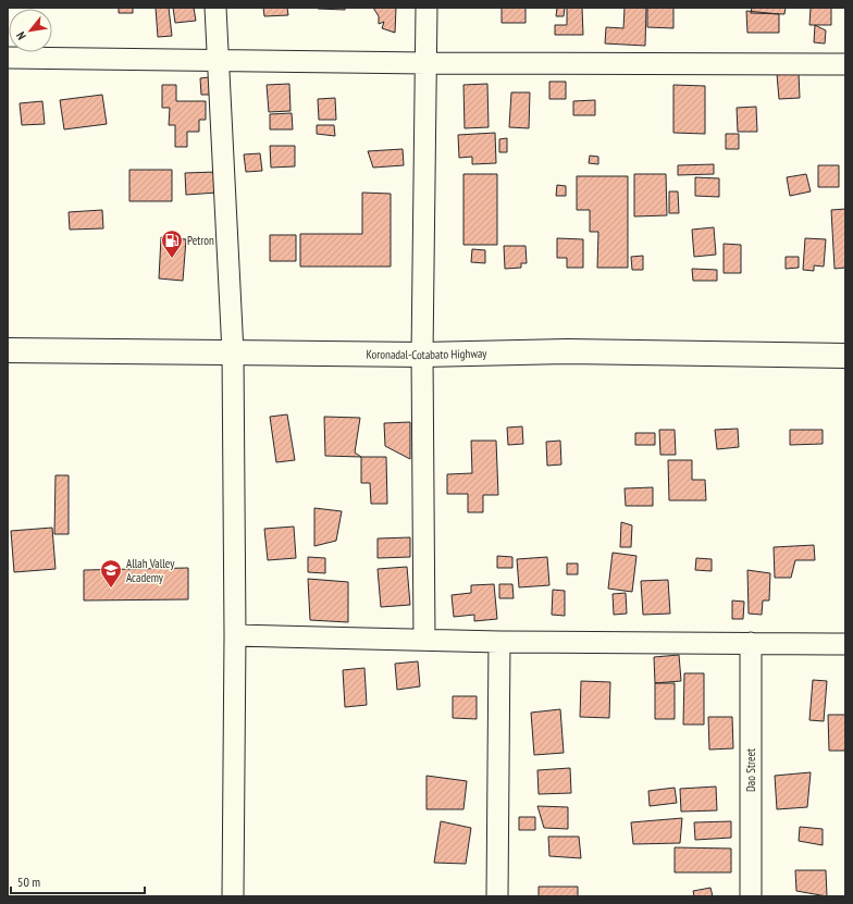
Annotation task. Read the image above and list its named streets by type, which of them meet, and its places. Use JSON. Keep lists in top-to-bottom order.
{
  "streets": {
    "highway": ["Koronadal-Cotabato Highway"],
    "street": ["Dao Street"]
  },
  "places": {
    "fuel station": ["Petron"],
    "school or university": ["Allah Valley Academy"]
  },
  "scale_bar": "50 m",
  "north": "bottom left"
}
